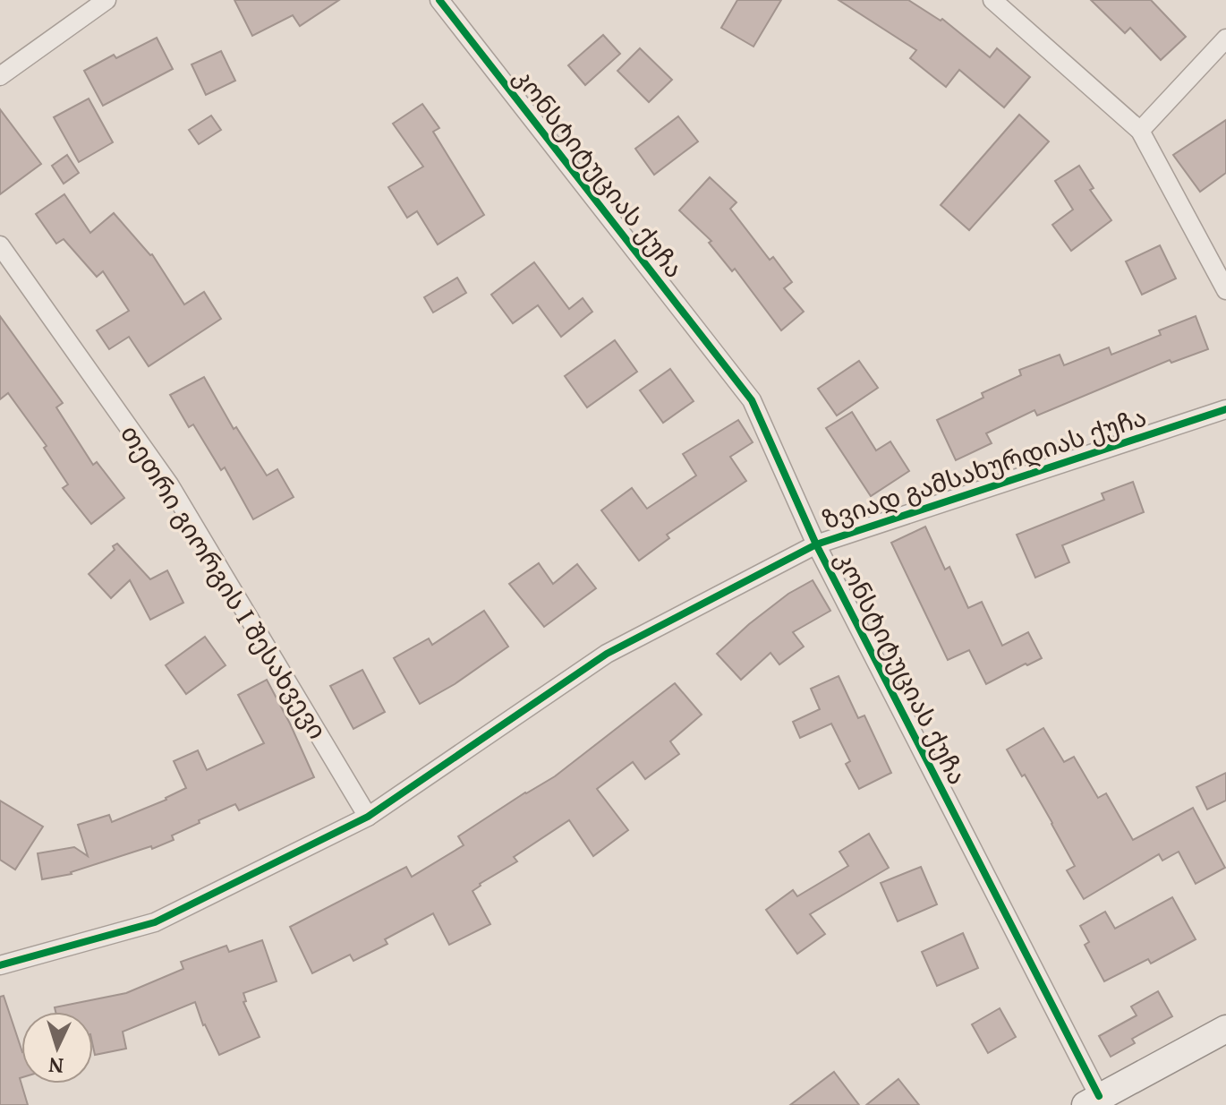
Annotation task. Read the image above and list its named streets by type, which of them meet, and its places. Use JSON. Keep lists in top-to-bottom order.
{
  "streets": {
    "street": ["კონსტიტუციას ქუჩა", "ზვიად გამსახურდიას ქუჩა", "თეთრი გიორგის I შესახვევი"]
  },
  "crossings": [
    ["კონსტიტუციას ქუჩა", "ზვიად გამსახურდიას ქუჩა"],
    ["ზვიად გამსახურდიას ქუჩა", "თეთრი გიორგის I შესახვევი"]
  ],
  "north": "bottom"
}
